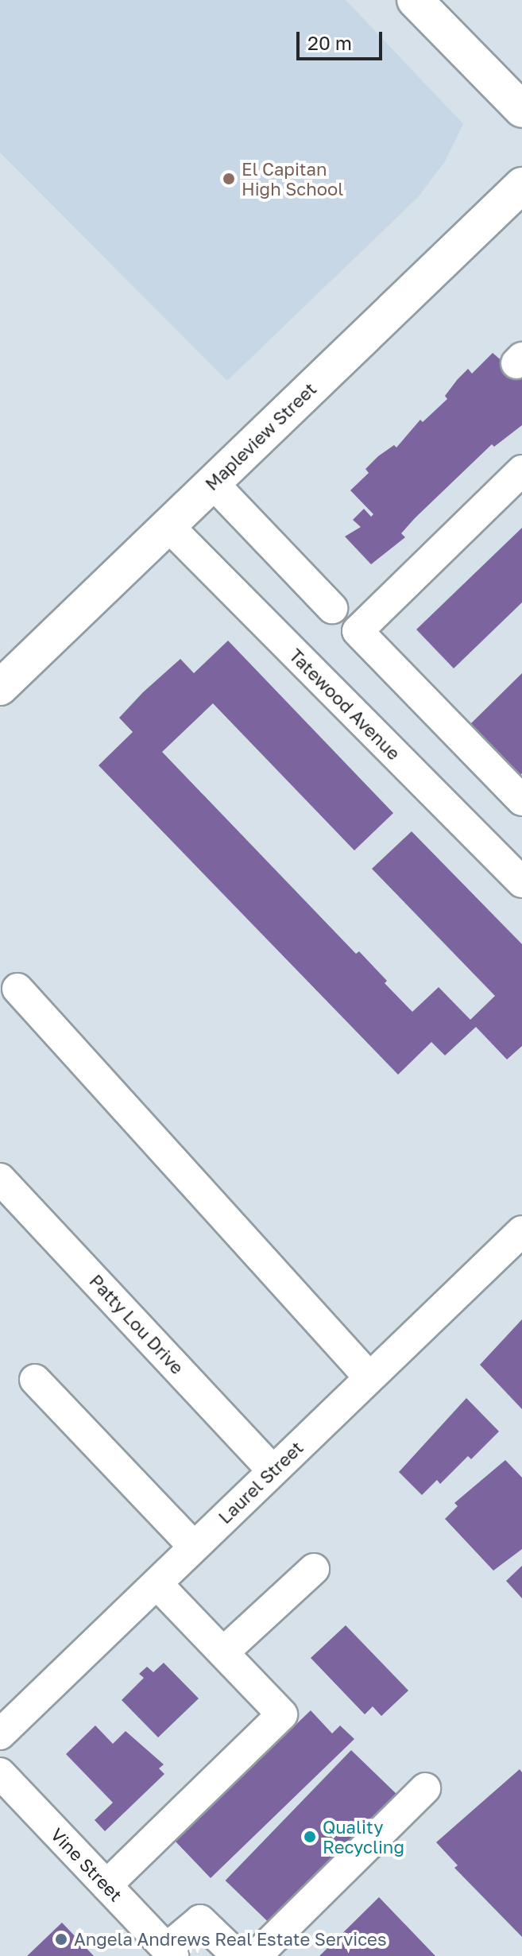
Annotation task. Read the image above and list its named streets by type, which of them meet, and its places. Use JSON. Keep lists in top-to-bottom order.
{
  "streets": {
    "main road": ["Mapleview Street"],
    "street": [
      "Tatewood Avenue",
      "Patty Lou Drive",
      "Laurel Street",
      "Vine Street"
    ]
  },
  "crossings": [
    ["Mapleview Street", "Tatewood Avenue"],
    ["Patty Lou Drive", "Laurel Street"]
  ],
  "places": ["El Capitan High School", "Quality Recycling", "Angela Andrews Real Estate Services"],
  "scale_bar": "20 m"
}
